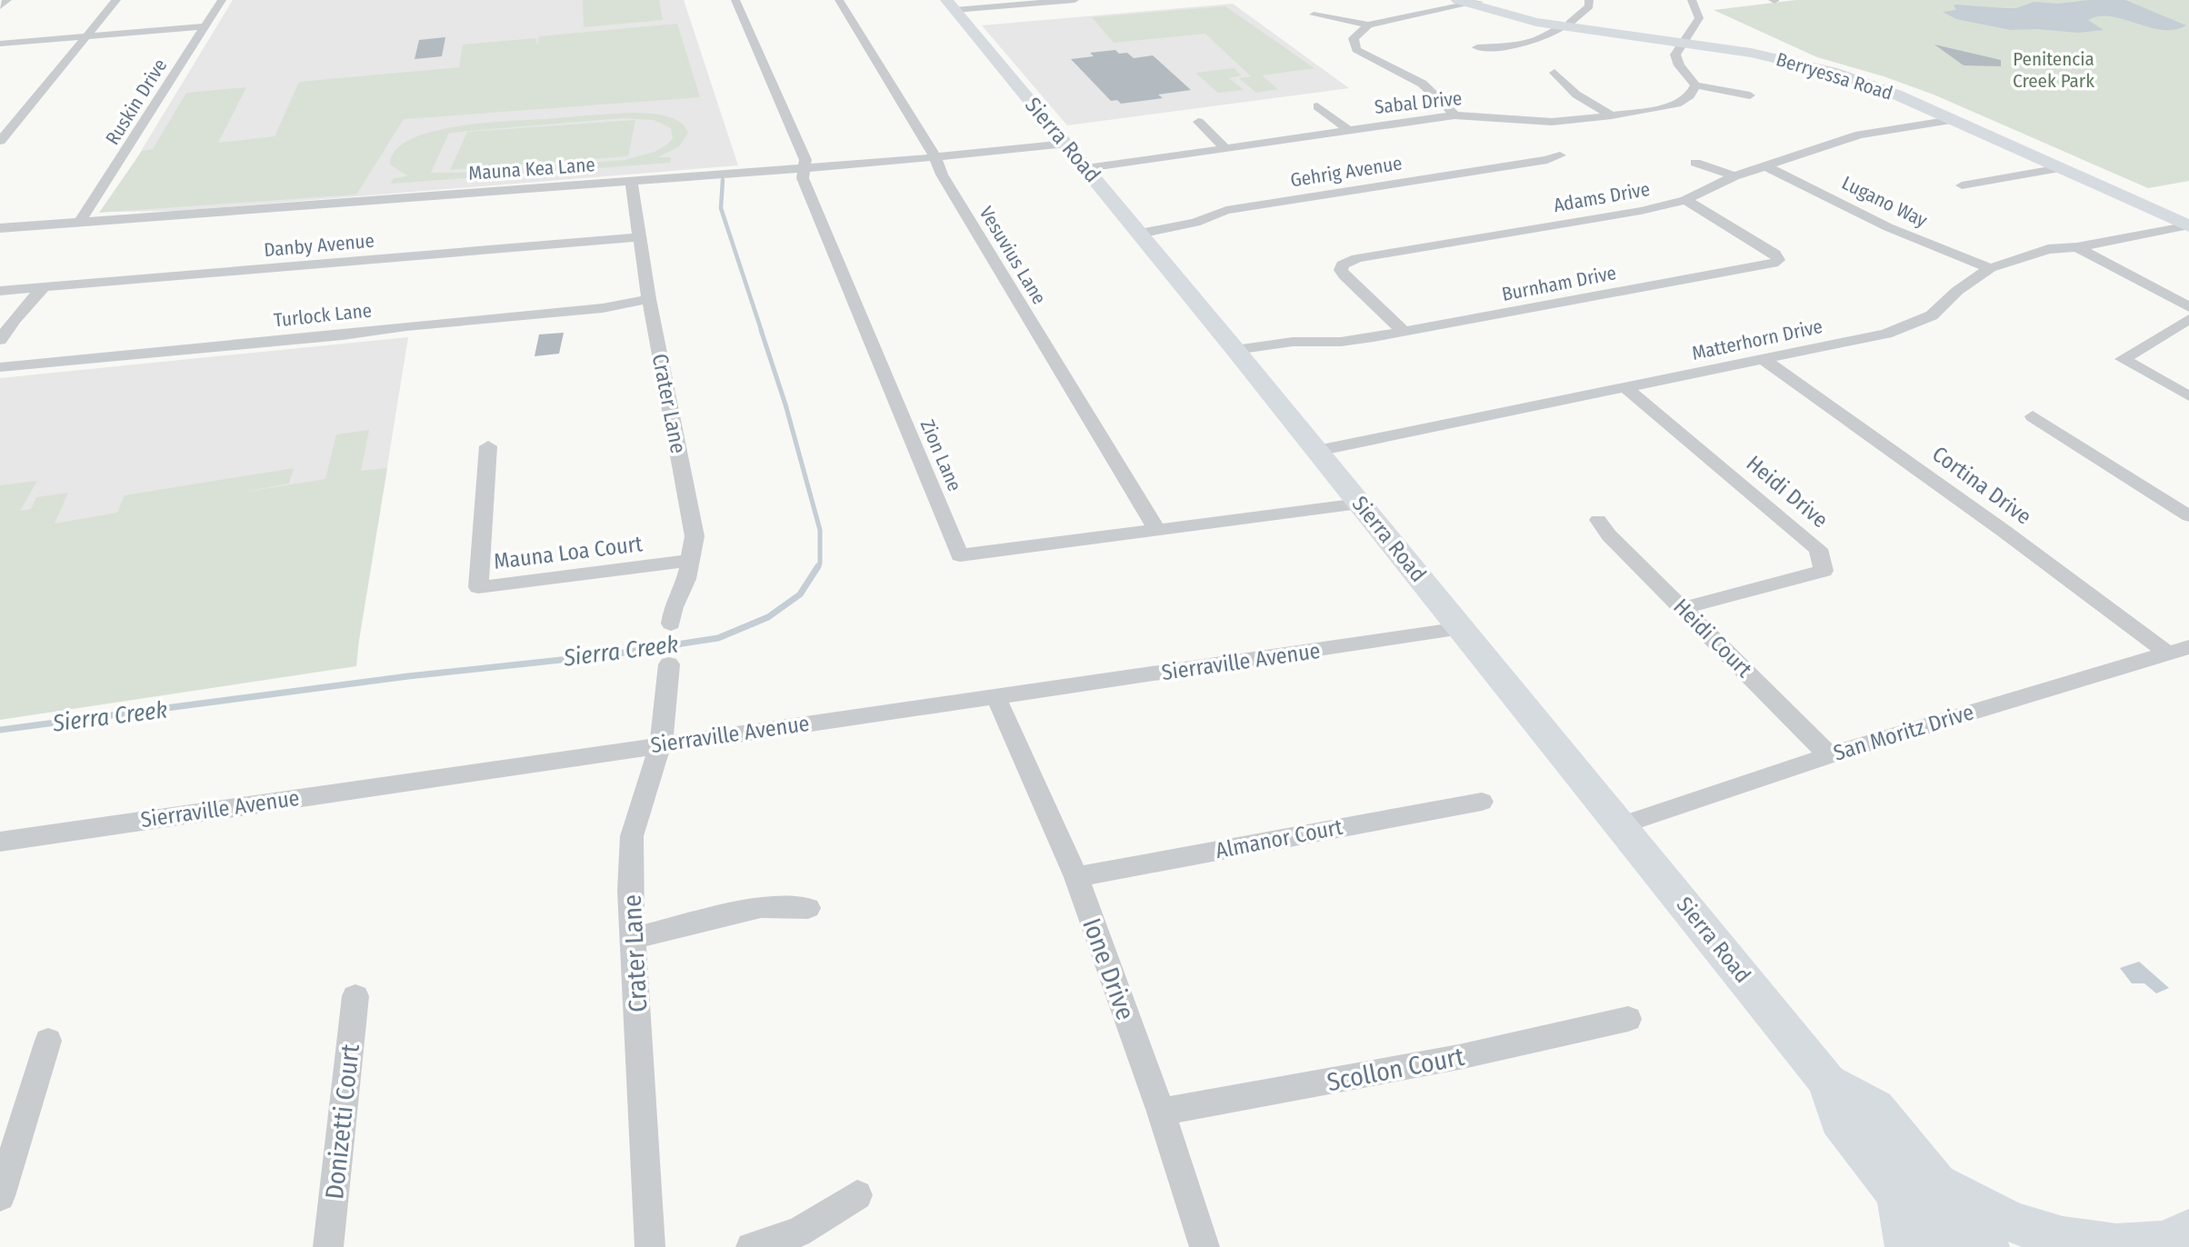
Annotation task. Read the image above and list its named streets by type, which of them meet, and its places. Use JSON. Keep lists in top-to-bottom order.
{
  "streets": {
    "street": [
      "Berryessa Road",
      "Ruskin Drive",
      "Sabal Drive",
      "Sierra Road",
      "Mauna Kea Lane",
      "Gehrig Avenue",
      "Adams Drive",
      "Lugano Way",
      "Danby Avenue",
      "Vesuvius Lane",
      "Burnham Drive",
      "Turlock Lane",
      "Matterhorn Drive",
      "Crater Lane",
      "Zion Lane",
      "Cortina Drive",
      "Heidi Drive",
      "Mauna Loa Court",
      "Heidi Court",
      "Sierraville Avenue",
      "San Moritz Drive",
      "Almanor Court",
      "Ione Drive",
      "Scollon Court",
      "Donizetti Court"
    ]
  },
  "crossings": [
    ["Berryessa Road", "Adams Drive"],
    ["Berryessa Road", "Matterhorn Drive"],
    ["Ruskin Drive", "Mauna Kea Lane"],
    ["Sabal Drive", "Sierra Road"],
    ["Sierra Road", "Mauna Kea Lane"],
    ["Sierra Road", "Gehrig Avenue"],
    ["Sierra Road", "Burnham Drive"],
    ["Sierra Road", "Matterhorn Drive"],
    ["Sierra Road", "Zion Lane"],
    ["Sierra Road", "Sierraville Avenue"],
    ["Sierra Road", "San Moritz Drive"],
    ["Mauna Kea Lane", "Vesuvius Lane"],
    ["Mauna Kea Lane", "Crater Lane"],
    ["Mauna Kea Lane", "Zion Lane"],
    ["Adams Drive", "Lugano Way"],
    ["Adams Drive", "Burnham Drive"],
    ["Lugano Way", "Matterhorn Drive"],
    ["Danby Avenue", "Crater Lane"],
    ["Vesuvius Lane", "Zion Lane"],
    ["Turlock Lane", "Crater Lane"],
    ["Matterhorn Drive", "Cortina Drive"],
    ["Matterhorn Drive", "Heidi Drive"],
    ["Crater Lane", "Mauna Loa Court"],
    ["Crater Lane", "Sierraville Avenue"],
    ["Cortina Drive", "San Moritz Drive"],
    ["Heidi Drive", "Heidi Court"],
    ["Heidi Court", "San Moritz Drive"],
    ["Sierraville Avenue", "Ione Drive"],
    ["Almanor Court", "Ione Drive"],
    ["Ione Drive", "Scollon Court"]
  ],
  "water": ["Sierra Creek"],
  "parks": ["Penitencia Creek Park"]
}
